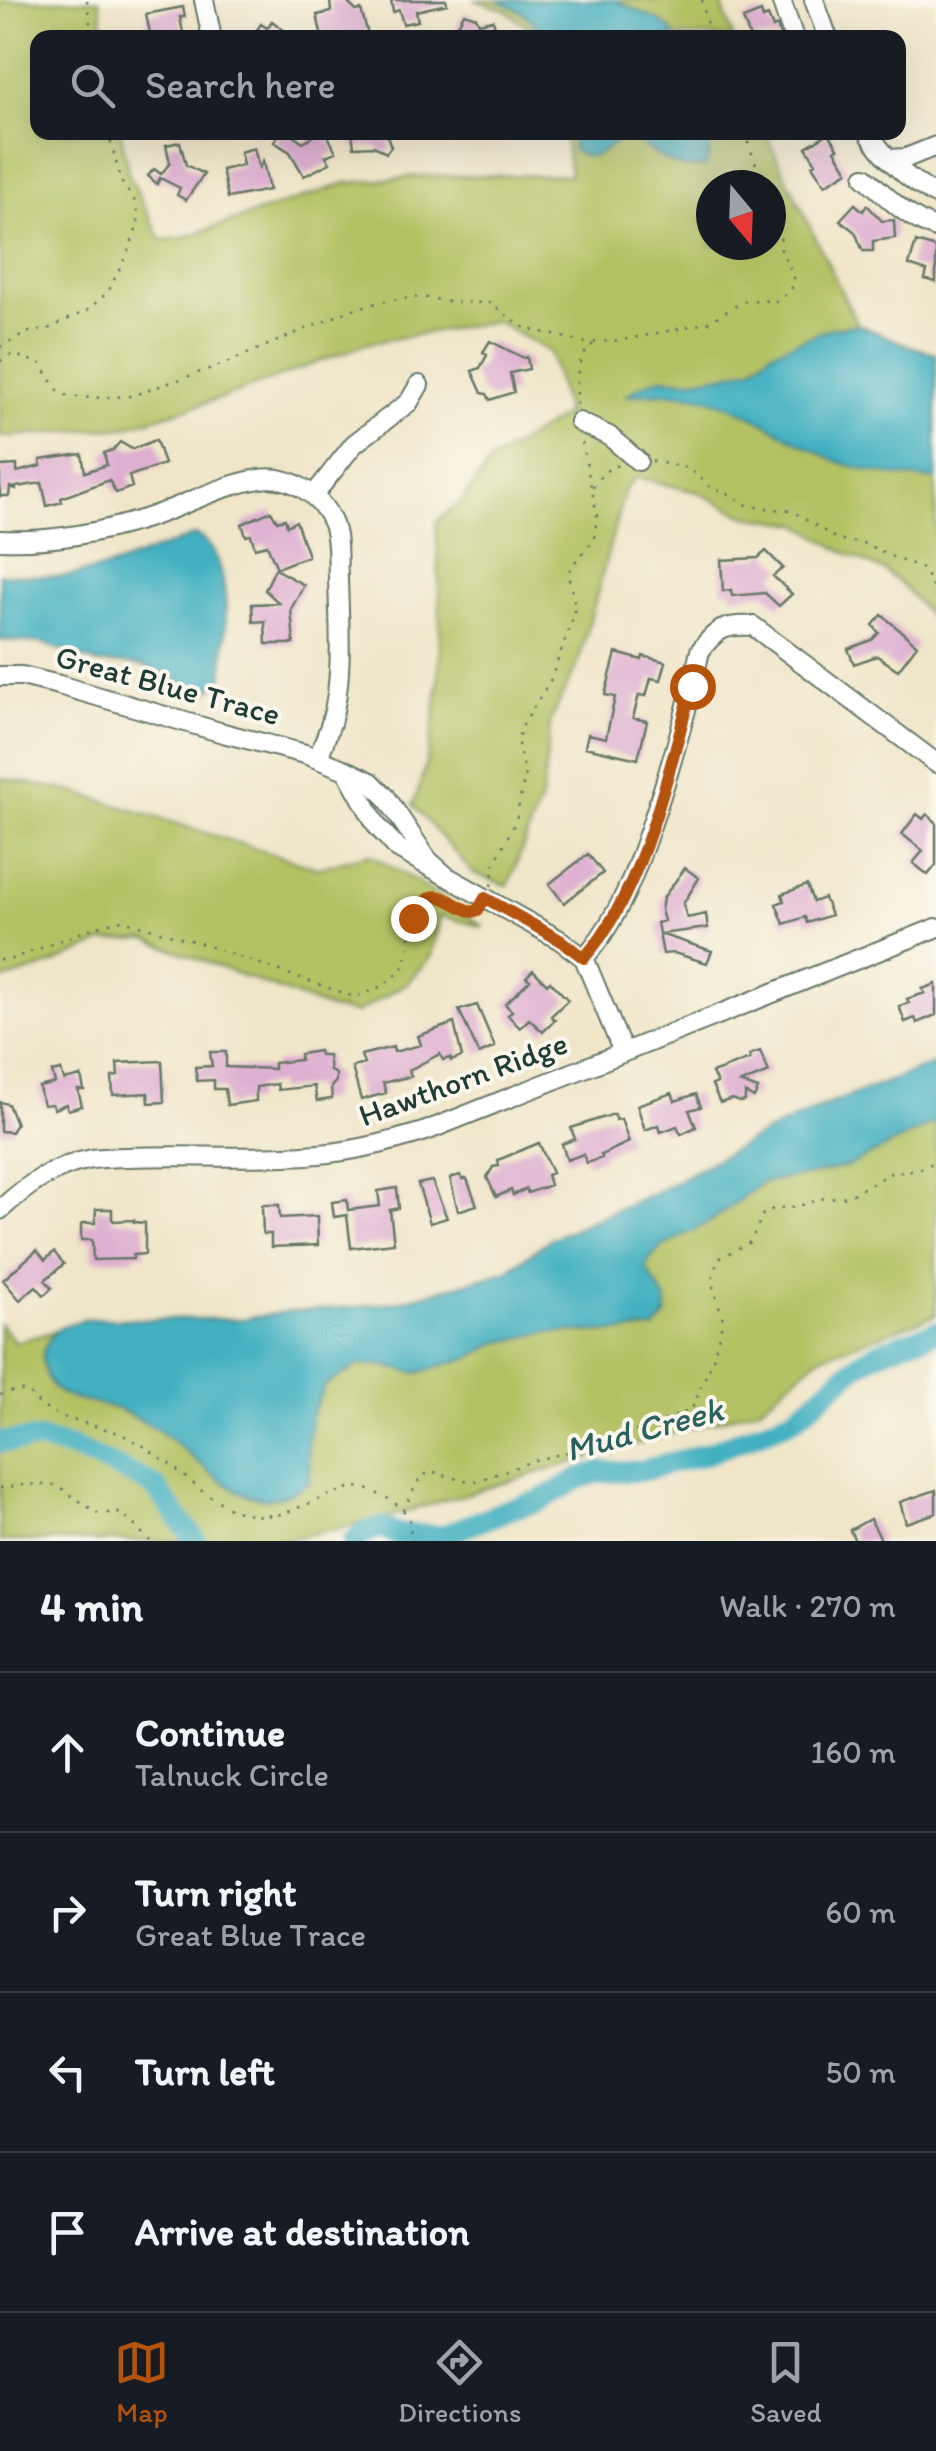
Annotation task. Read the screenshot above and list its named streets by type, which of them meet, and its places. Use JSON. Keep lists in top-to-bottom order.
{
  "streets": {
    "street": ["Great Blue Trace", "Hawthorn Ridge"]
  },
  "water": ["Mud Creek"],
  "north": "bottom",
  "page": {
    "search": "Search here",
    "heading": ["4 min", "Walk · 270 m"],
    "list": [
      ["Continue", "Talnuck Circle", "160 m"],
      ["Turn right", "Great Blue Trace", "60 m"],
      ["Turn left", "50 m"],
      "Arrive at destination"
    ],
    "nav": ["Map", "Directions", "Saved"]
  }
}
